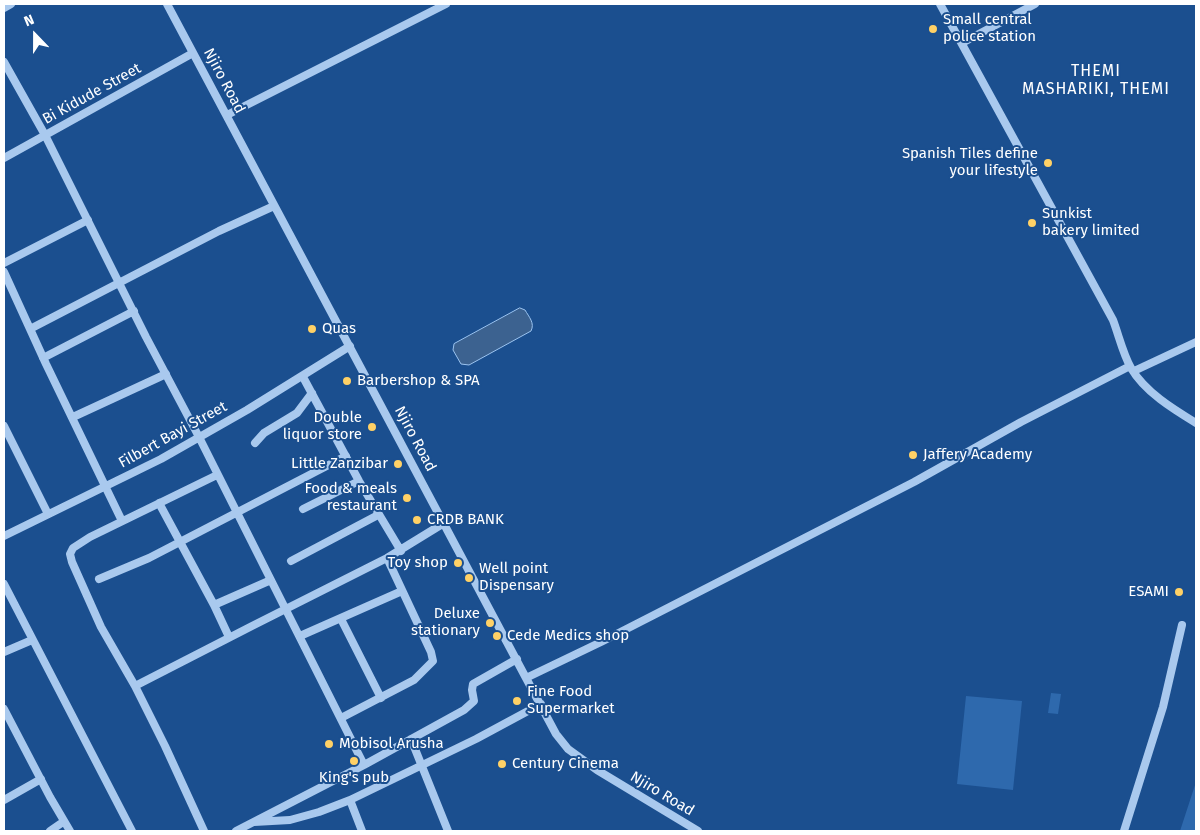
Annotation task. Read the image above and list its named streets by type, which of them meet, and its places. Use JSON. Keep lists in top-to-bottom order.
{
  "streets": {
    "street": ["Njiro Road", "Bi Kidude Street", "Filbert Bayi Street"]
  },
  "crossings": [
    ["Njiro Road", "Bi Kidude Street"],
    ["Njiro Road", "Filbert Bayi Street"]
  ],
  "districts": ["THEMI MASHARIKI, THEMI"],
  "places": [
    "Small central police station",
    "Spanish Tiles define your lifestyle",
    "Sunkist bakery limited",
    "Quas",
    "Barbershop & SPA",
    "Double liquor store",
    "Jaffery Academy",
    "Little Zanzibar",
    "Food & meals restaurant",
    "CRDB BANK",
    "Toy shop",
    "Well point Dispensary",
    "ESAMI",
    "Deluxe stationary",
    "Cede Medics shop",
    "Fine Food Supermarket",
    "Mobisol Arusha",
    "King's pub",
    "Century Cinema"
  ],
  "north": "top"
}
